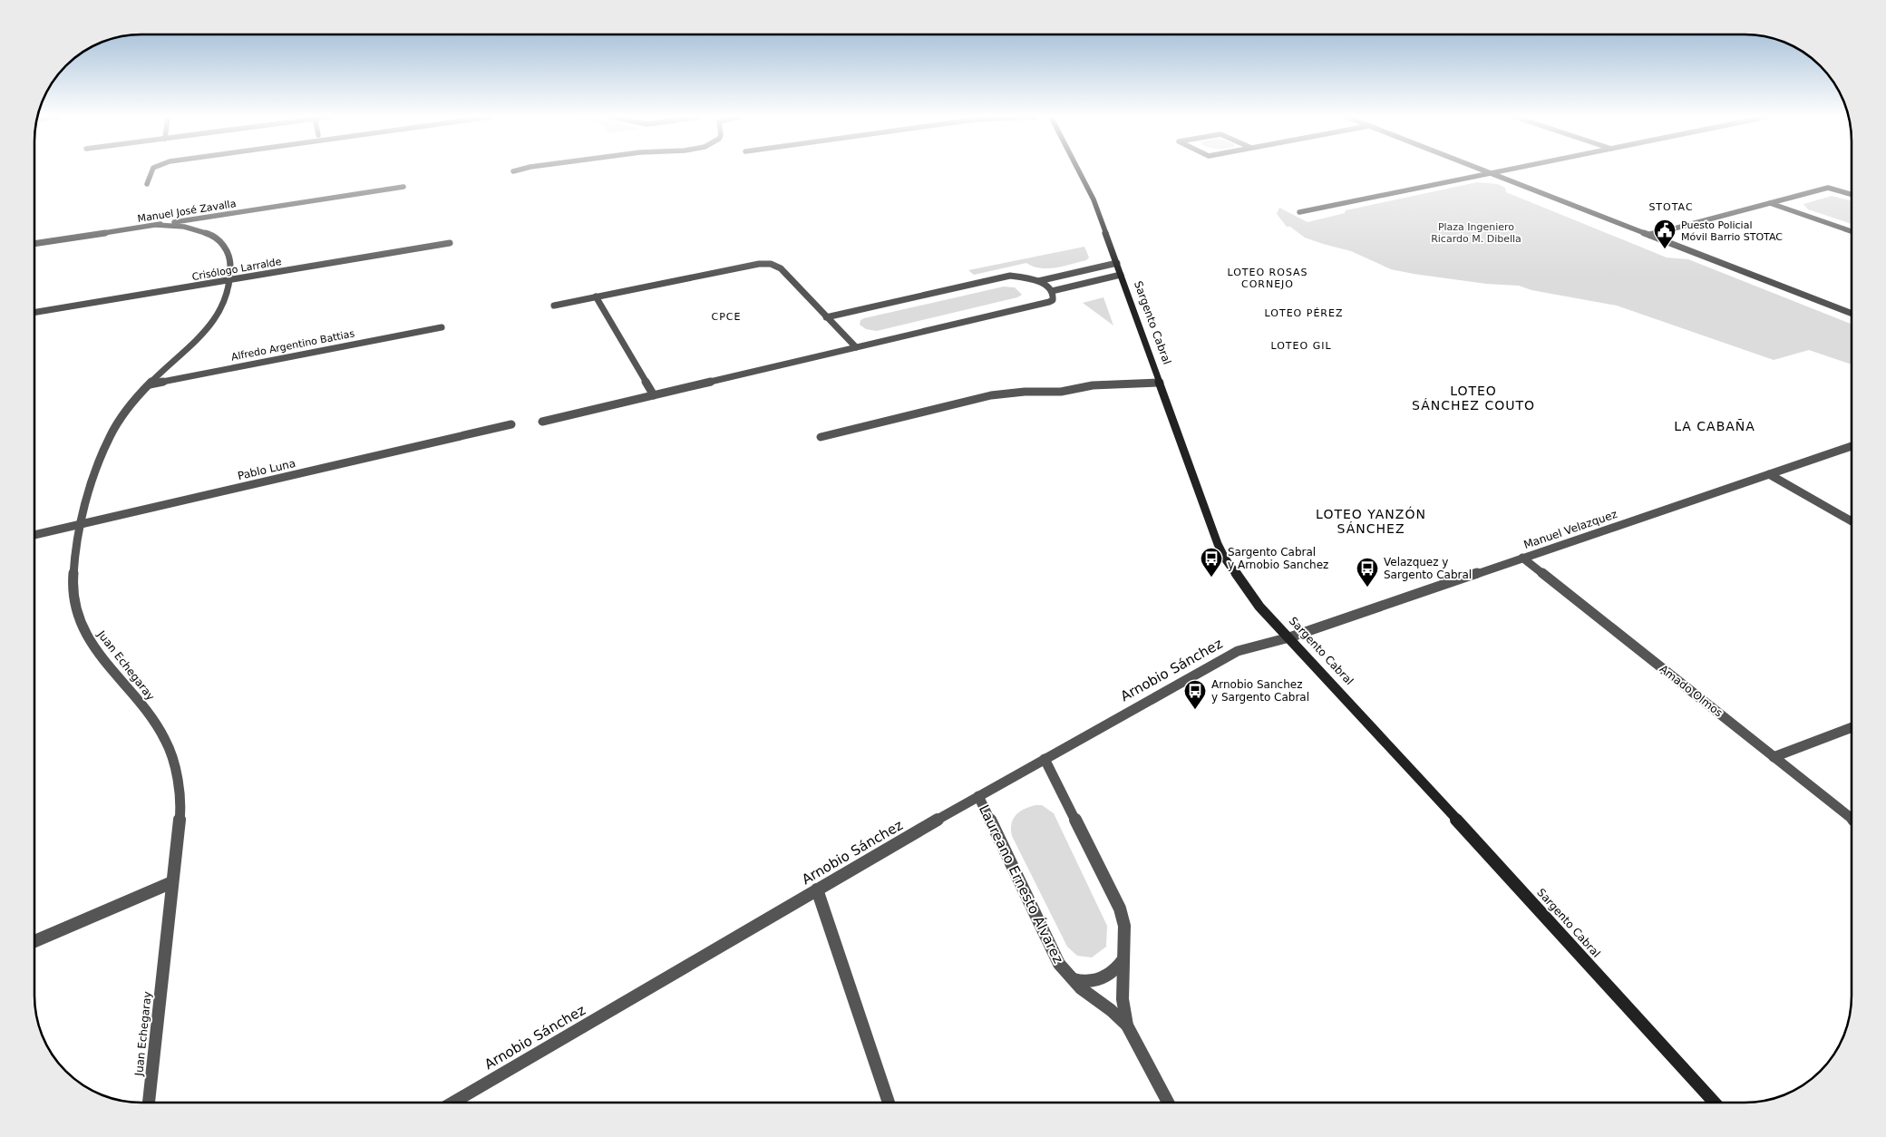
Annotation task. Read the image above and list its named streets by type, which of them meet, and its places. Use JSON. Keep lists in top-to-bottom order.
{
  "streets": {
    "main road": ["Sargento Cabral"],
    "street": [
      "Manuel José Zavalla",
      "Crisólogo Larralde",
      "Alfredo Argentino Battias",
      "Pablo Luna",
      "Manuel Velazquez",
      "Juan Echegaray",
      "Arnobio Sánchez",
      "Amado Olmos",
      "Laureano Ernesto Álvarez"
    ]
  },
  "crossings": [
    ["Manuel José Zavalla", "Juan Echegaray"],
    ["Crisólogo Larralde", "Juan Echegaray"],
    ["Sargento Cabral", "Manuel Velazquez"],
    ["Sargento Cabral", "Arnobio Sánchez"],
    ["Alfredo Argentino Battias", "Juan Echegaray"],
    ["Pablo Luna", "Juan Echegaray"],
    ["Manuel Velazquez", "Arnobio Sánchez"],
    ["Manuel Velazquez", "Amado Olmos"],
    ["Arnobio Sánchez", "Laureano Ernesto Álvarez"]
  ],
  "districts": [
    "STOTAC",
    "LOTEO ROSAS CORNEJO",
    "LOTEO PÉREZ",
    "CPCE",
    "LOTEO GIL",
    "LOTEO SÁNCHEZ COUTO",
    "LA CABAÑA",
    "LOTEO YANZÓN SÁNCHEZ"
  ],
  "parks": ["Plaza Ingeniero Ricardo M. Dibella"],
  "places": {
    "public building": ["Puesto Policial Móvil Barrio STOTAC"],
    "bus stop": ["Sargento Cabral y Arnobio Sanchez", "Velazquez y Sargento Cabral", "Arnobio Sanchez y Sargento Cabral"]
  }
}
